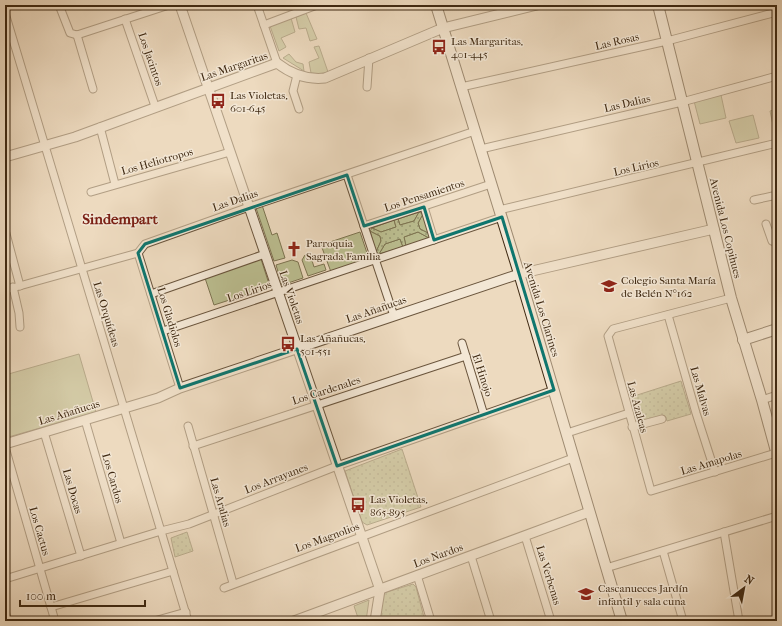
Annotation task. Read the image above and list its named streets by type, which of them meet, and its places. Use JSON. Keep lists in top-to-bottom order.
{
  "streets": {
    "main road": ["Avenida Los Copihues", "Avenida Los Clarines"],
    "street": [
      "Las Rosas",
      "Los Jacintos",
      "Las Margaritas",
      "Las Dalias",
      "Los Heliotropos",
      "Los Lirios",
      "Los Pensamientos",
      "Las Violetas",
      "Las Añañucas",
      "Las Orquídeas",
      "Los Gladiolos",
      "El Hinojo",
      "Los Cardenales",
      "Las Malvas",
      "Las Azaleas",
      "Las Amapolas",
      "Los Cardos",
      "Los Arrayanes",
      "Las Docas",
      "Las Aralias",
      "Los Cactus",
      "Los Magnolios",
      "Los Nardos",
      "Las Verbenas"
    ]
  },
  "crossings": [
    ["Las Rosas", "Avenida Los Copihues"],
    ["Las Rosas", "Avenida Los Clarines"],
    ["Los Jacintos", "Las Margaritas"],
    ["Las Margaritas", "Las Violetas"],
    ["Las Margaritas", "Avenida Los Clarines"],
    ["Las Margaritas", "Las Orquídeas"],
    ["Las Dalias", "Avenida Los Copihues"],
    ["Las Dalias", "Las Violetas"],
    ["Las Dalias", "Avenida Los Clarines"],
    ["Las Dalias", "Las Orquídeas"],
    ["Las Dalias", "Los Gladiolos"],
    ["Los Heliotropos", "Las Violetas"],
    ["Los Lirios", "Avenida Los Copihues"],
    ["Los Lirios", "Las Violetas"],
    ["Los Lirios", "Avenida Los Clarines"],
    ["Los Lirios", "Los Gladiolos"],
    ["Los Pensamientos", "Avenida Los Clarines"],
    ["Avenida Los Copihues", "Las Añañucas"],
    ["Avenida Los Copihues", "Las Amapolas"],
    ["Las Violetas", "Las Añañucas"],
    ["Las Violetas", "Los Cardenales"],
    ["Las Violetas", "Los Arrayanes"],
    ["Las Violetas", "Los Magnolios"],
    ["Las Violetas", "Los Nardos"],
    ["Las Añañucas", "Avenida Los Clarines"],
    ["Las Añañucas", "Las Orquídeas"],
    ["Las Añañucas", "Los Gladiolos"],
    ["Las Añañucas", "Los Cardos"],
    ["Las Añañucas", "Las Docas"],
    ["Avenida Los Clarines", "Los Arrayanes"],
    ["Avenida Los Clarines", "Los Magnolios"],
    ["Avenida Los Clarines", "Los Nardos"],
    ["Las Orquídeas", "Los Arrayanes"],
    ["El Hinojo", "Los Cardenales"],
    ["El Hinojo", "Los Arrayanes"],
    ["Los Cardenales", "Las Aralias"],
    ["Las Malvas", "Las Azaleas"],
    ["Las Malvas", "Las Amapolas"],
    ["Las Azaleas", "Las Amapolas"],
    ["Los Cardos", "Los Arrayanes"],
    ["Los Arrayanes", "Las Docas"],
    ["Los Arrayanes", "Las Aralias"],
    ["Los Arrayanes", "Los Cactus"],
    ["Las Aralias", "Los Magnolios"],
    ["Los Nardos", "Las Verbenas"]
  ],
  "districts": ["Sindempart"],
  "places": {
    "bus stop": [
      "Las Margaritas, 401-445",
      "Las Violetas, 601-645",
      "Las Añañucas, 501-551",
      "Las Violetas, 865-895"
    ],
    "church": ["Parroquia Sagrada Familia"],
    "school or university": ["Colegio Santa María de Belén N°162", "Cascanueces Jardín infantil y sala cuna"]
  },
  "scale_bar": "100 m",
  "north": "top right"
}
